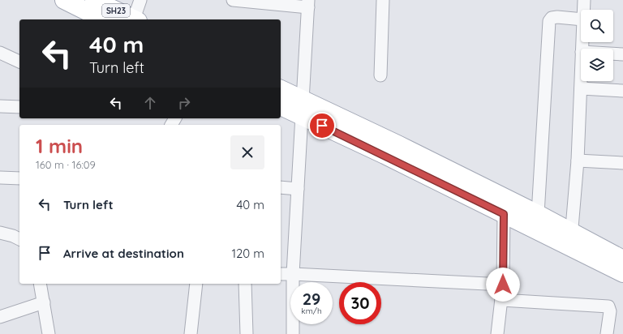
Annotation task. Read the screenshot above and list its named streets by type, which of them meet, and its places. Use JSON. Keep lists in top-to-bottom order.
{
  "streets": {
    "main road": ["SH23"]
  },
  "page": {
    "turn": ["40 m", "Turn left"],
    "heading": ["1 min", "160 m · 16:09"],
    "list": [
      {
        "name": "Turn left",
        "value": "40 m"
      },
      {
        "name": "Arrive at destination",
        "value": "120 m"
      }
    ],
    "speed": "29 km/h",
    "limit": "30"
  }
}
